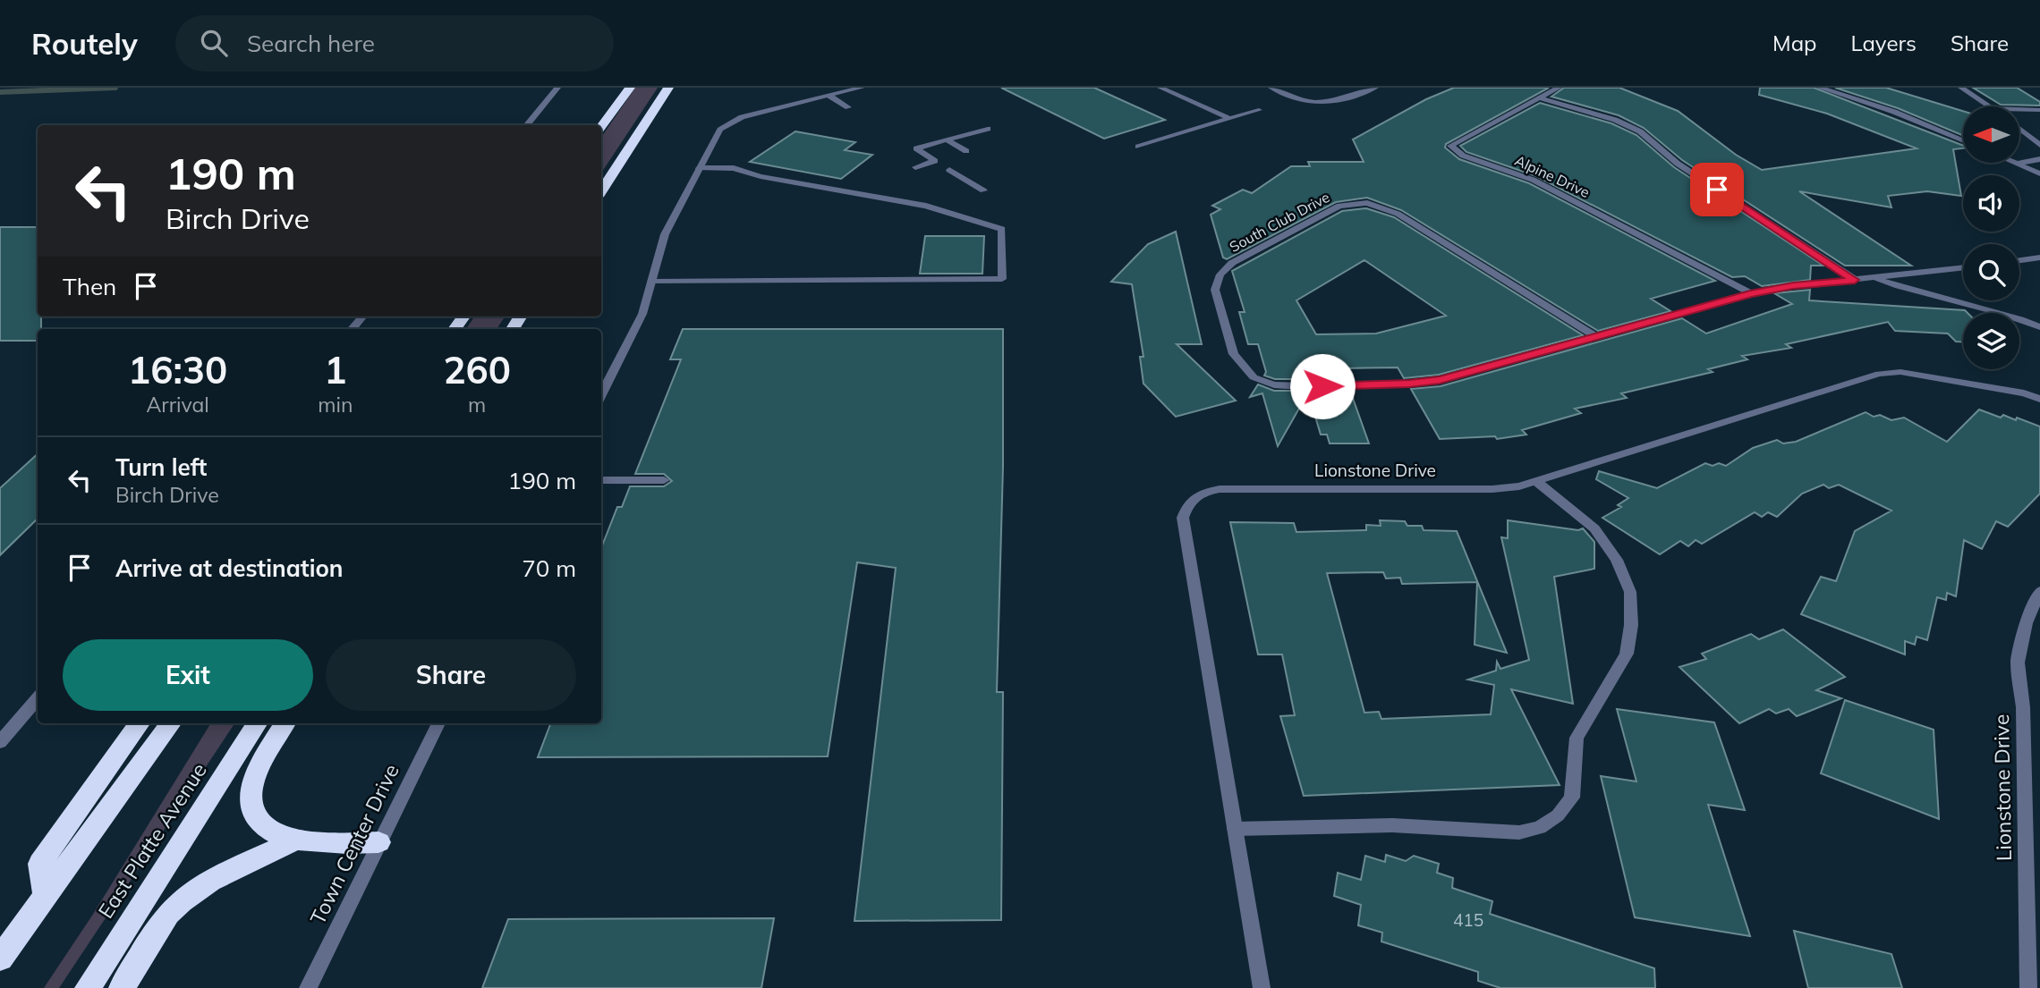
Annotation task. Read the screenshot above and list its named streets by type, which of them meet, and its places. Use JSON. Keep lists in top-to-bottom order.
{
  "streets": {
    "highway": ["East Platte Avenue"],
    "street": [
      "Alpine Drive",
      "South Club Drive",
      "Lionstone Drive",
      "Town Center Drive"
    ]
  },
  "crossings": [
    ["Alpine Drive", "South Club Drive"]
  ],
  "house_numbers": ["415"],
  "north": "left",
  "page": {
    "header": "Routely",
    "search": "Search here",
    "nav": ["Map", "Layers", "Share"],
    "turn": ["190 m", "Birch Drive"],
    "then": "Then",
    "eta": [
      "16:30",
      "Arrival",
      "1",
      "min",
      "260",
      "m"
    ],
    "list": [
      {
        "name": "Turn left",
        "note": "Birch Drive",
        "value": "190 m"
      },
      {
        "name": "Arrive at destination",
        "value": "70 m"
      }
    ],
    "buttons": ["Exit", "Share"]
  }
}
